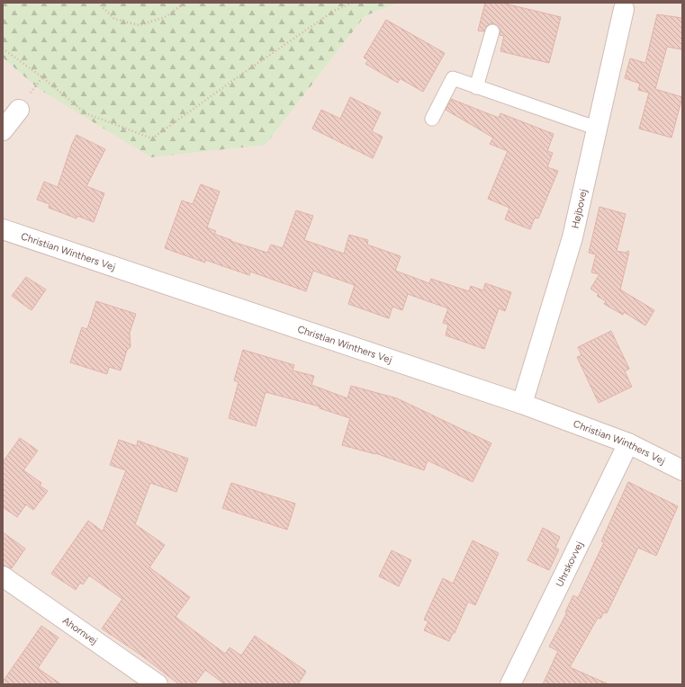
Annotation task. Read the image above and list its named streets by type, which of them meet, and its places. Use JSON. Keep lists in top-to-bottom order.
{
  "streets": {
    "street": [
      "Højbovej",
      "Christian Winthers Vej",
      "Uhrskovvej",
      "Ahornvej"
    ]
  },
  "crossings": [
    ["Højbovej", "Christian Winthers Vej"],
    ["Christian Winthers Vej", "Uhrskovvej"]
  ]
}
